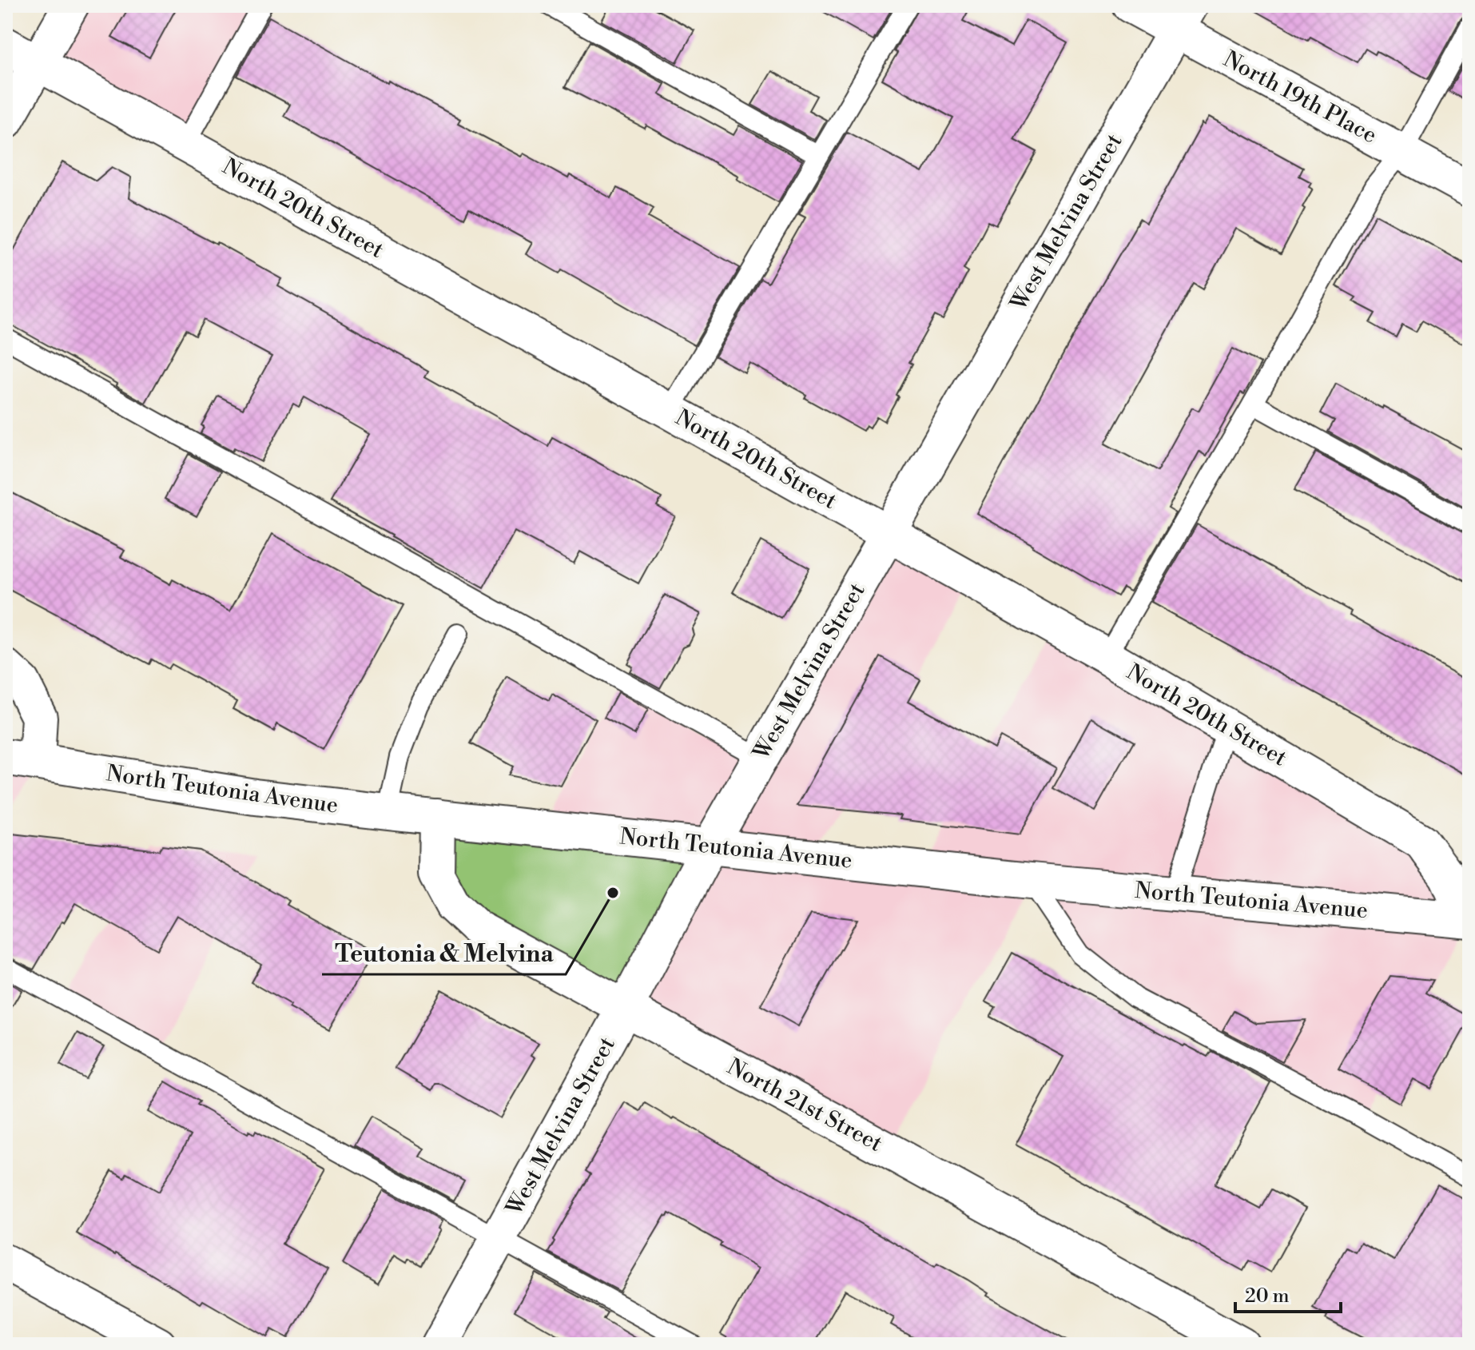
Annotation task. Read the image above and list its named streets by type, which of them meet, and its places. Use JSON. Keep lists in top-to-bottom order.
{
  "streets": {
    "main road": [
      "North 19th Place",
      "North 20th Street",
      "West Melvina Street",
      "North Teutonia Avenue",
      "North 21st Street"
    ]
  },
  "crossings": [
    ["North 19th Place", "West Melvina Street"],
    ["North 20th Street", "West Melvina Street"],
    ["North 20th Street", "North Teutonia Avenue"],
    ["West Melvina Street", "North Teutonia Avenue"],
    ["West Melvina Street", "North 21st Street"],
    ["North Teutonia Avenue", "North 21st Street"]
  ],
  "places": ["Teutonia & Melvina"],
  "scale_bar": "20 m"
}
